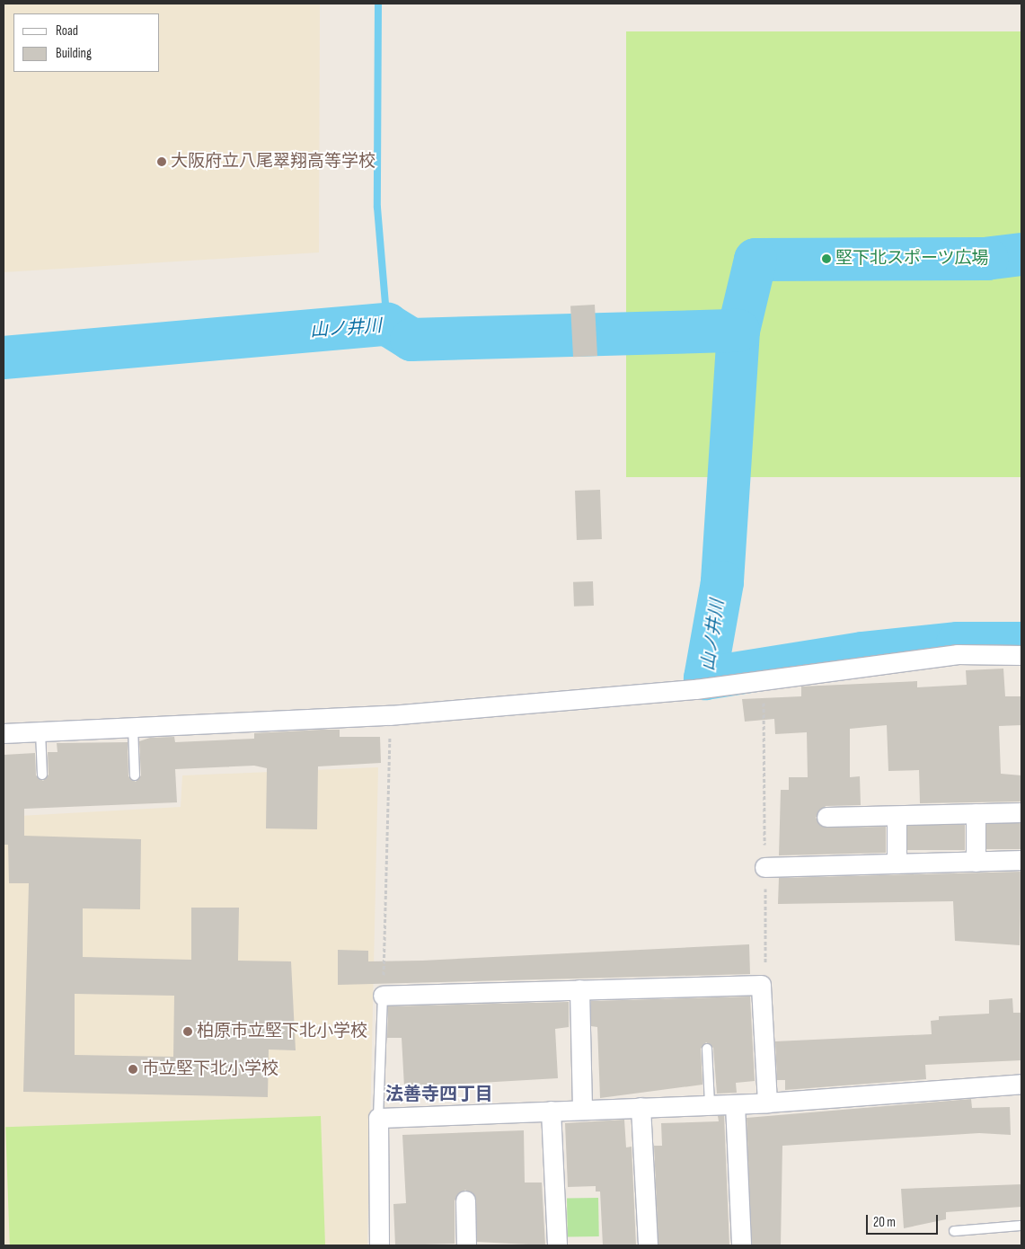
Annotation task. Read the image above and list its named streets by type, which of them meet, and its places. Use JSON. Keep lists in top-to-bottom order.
{
  "districts": ["法善寺四丁目"],
  "water": ["山ノ井川"],
  "places": [
    "大阪府立八尾翠翔高等学校",
    "堅下北スポーツ広場",
    "柏原市立堅下北小学校",
    "市立堅下北小学校"
  ],
  "legend": ["Road", "Building"],
  "scale_bar": "20 m"
}
